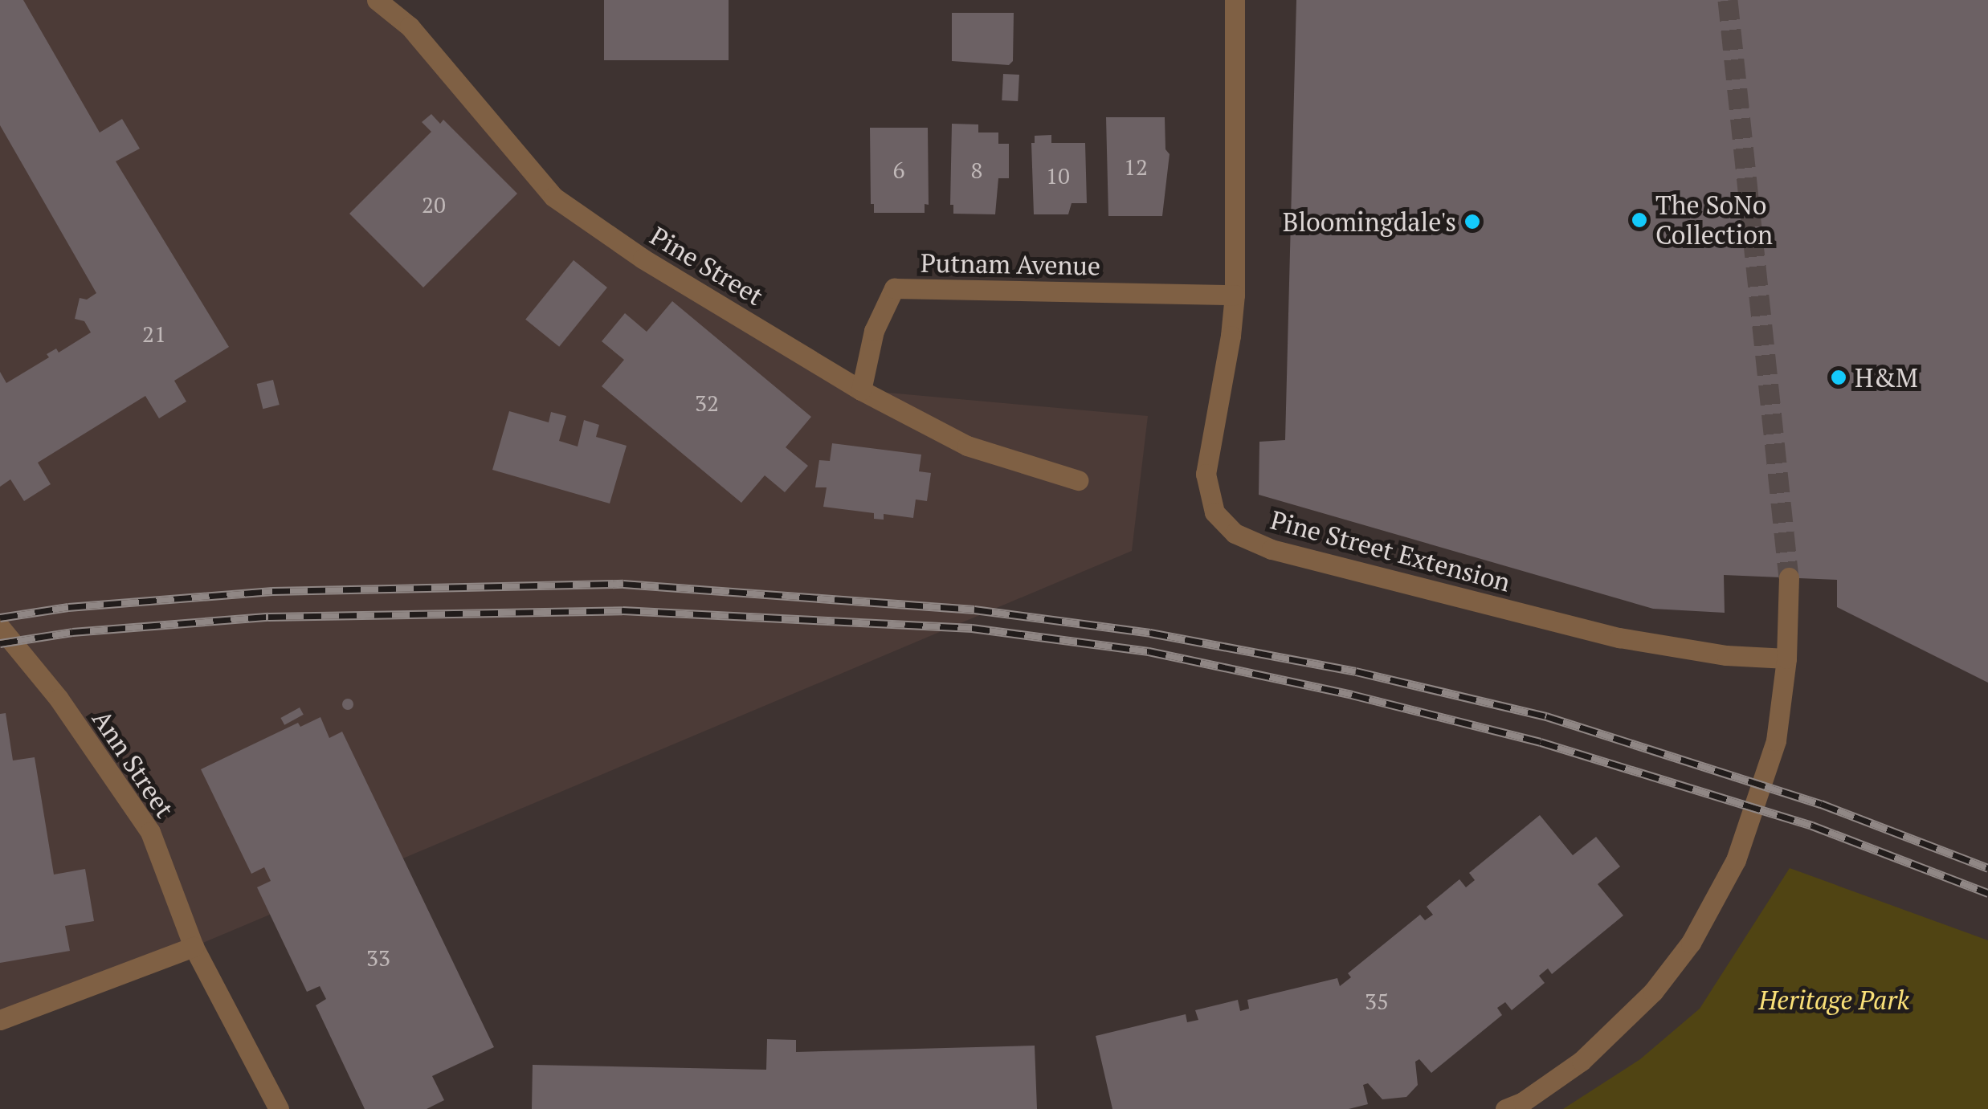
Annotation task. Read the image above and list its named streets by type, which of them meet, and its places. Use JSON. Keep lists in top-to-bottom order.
{
  "streets": {
    "street": [
      "Putnam Avenue",
      "Pine Street",
      "Pine Street Extension",
      "Ann Street"
    ]
  },
  "crossings": [
    ["Putnam Avenue", "Pine Street"],
    ["Putnam Avenue", "Pine Street Extension"]
  ],
  "parks": ["Heritage Park"],
  "places": ["The SoNo Collection", "Bloomingdale's", "H&M"],
  "house_numbers": [
    "12",
    "6",
    "8",
    "10",
    "20",
    "21",
    "32",
    "33",
    "35"
  ]
}
